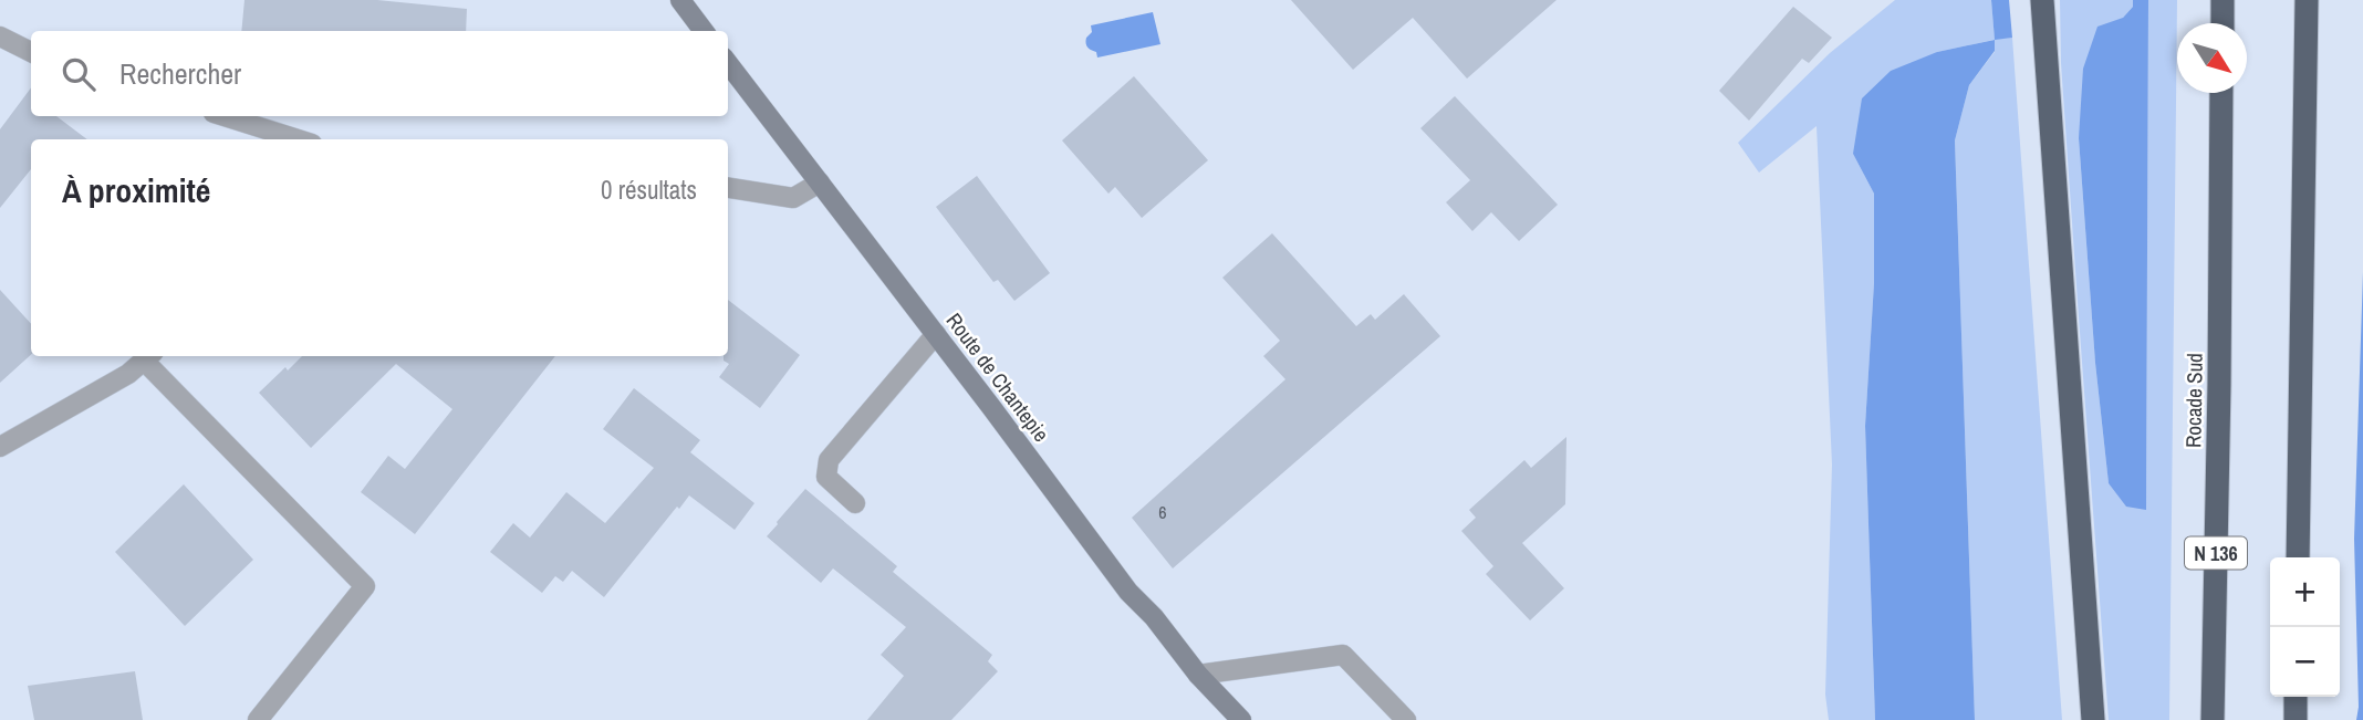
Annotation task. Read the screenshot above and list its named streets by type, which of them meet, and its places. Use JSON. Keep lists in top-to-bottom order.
{
  "streets": {
    "highway": ["Rocade Sud", "N 136"],
    "street": ["Route de Chantepie"]
  },
  "house_numbers": ["6"],
  "north": "bottom right",
  "page": {
    "search": "Rechercher",
    "heading": ["À proximité", "0 résultats"],
    "map_buttons": ["+", "−"]
  }
}
